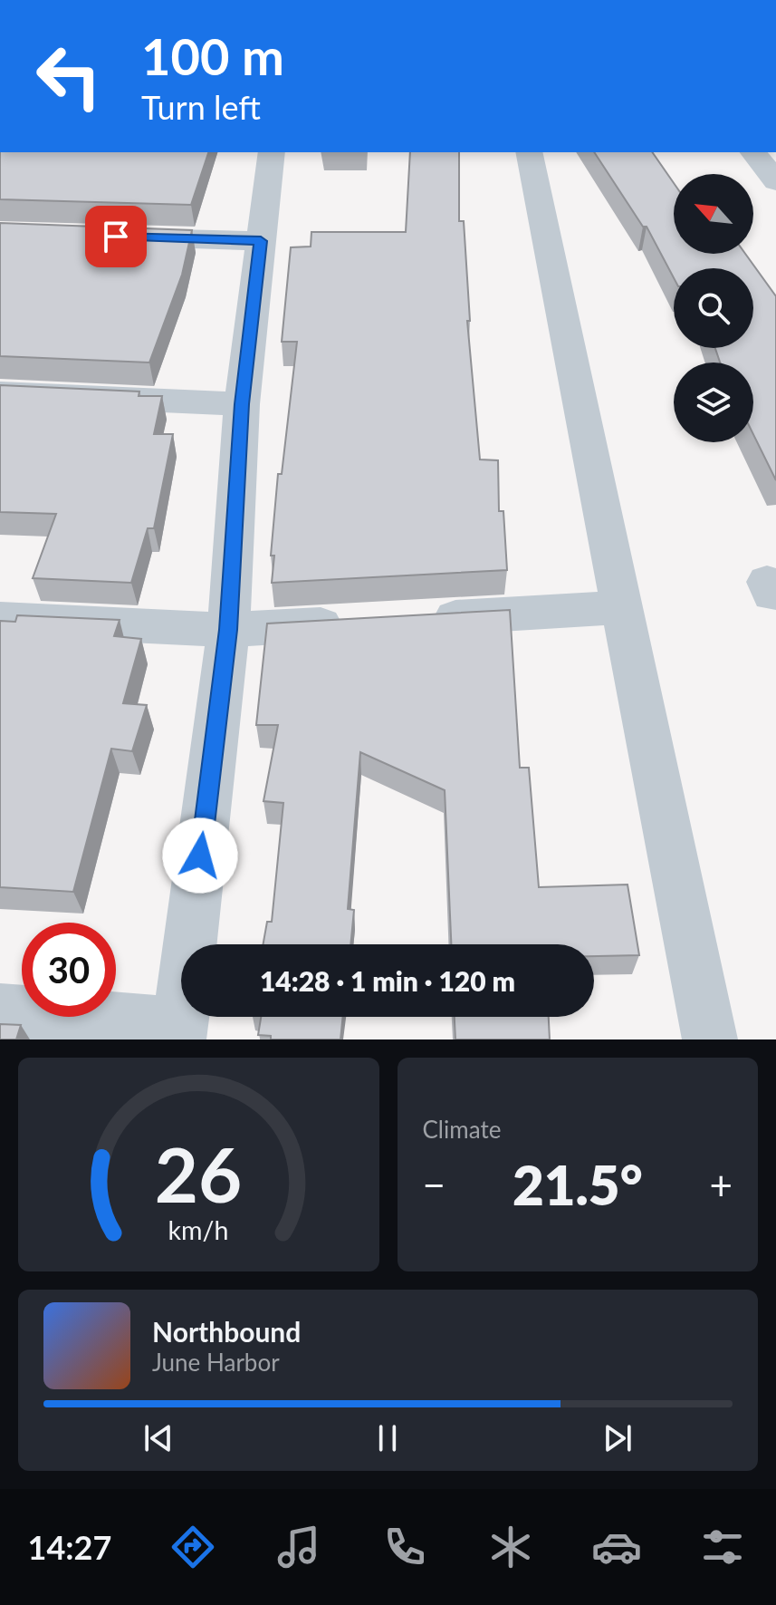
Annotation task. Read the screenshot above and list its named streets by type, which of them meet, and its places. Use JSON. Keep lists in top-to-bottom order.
{
  "north": "top left",
  "page": {
    "turn": ["100 m", "Turn left"],
    "limit": "30",
    "trip": "14:28 · 1 min · 120 m",
    "tile": "Climate",
    "heat": ["−", "21.5°", "+"],
    "song": ["Northbound", "June Harbor"],
    "tabs": "14:27",
    "gauge": ["26", "km/h"]
  }
}
